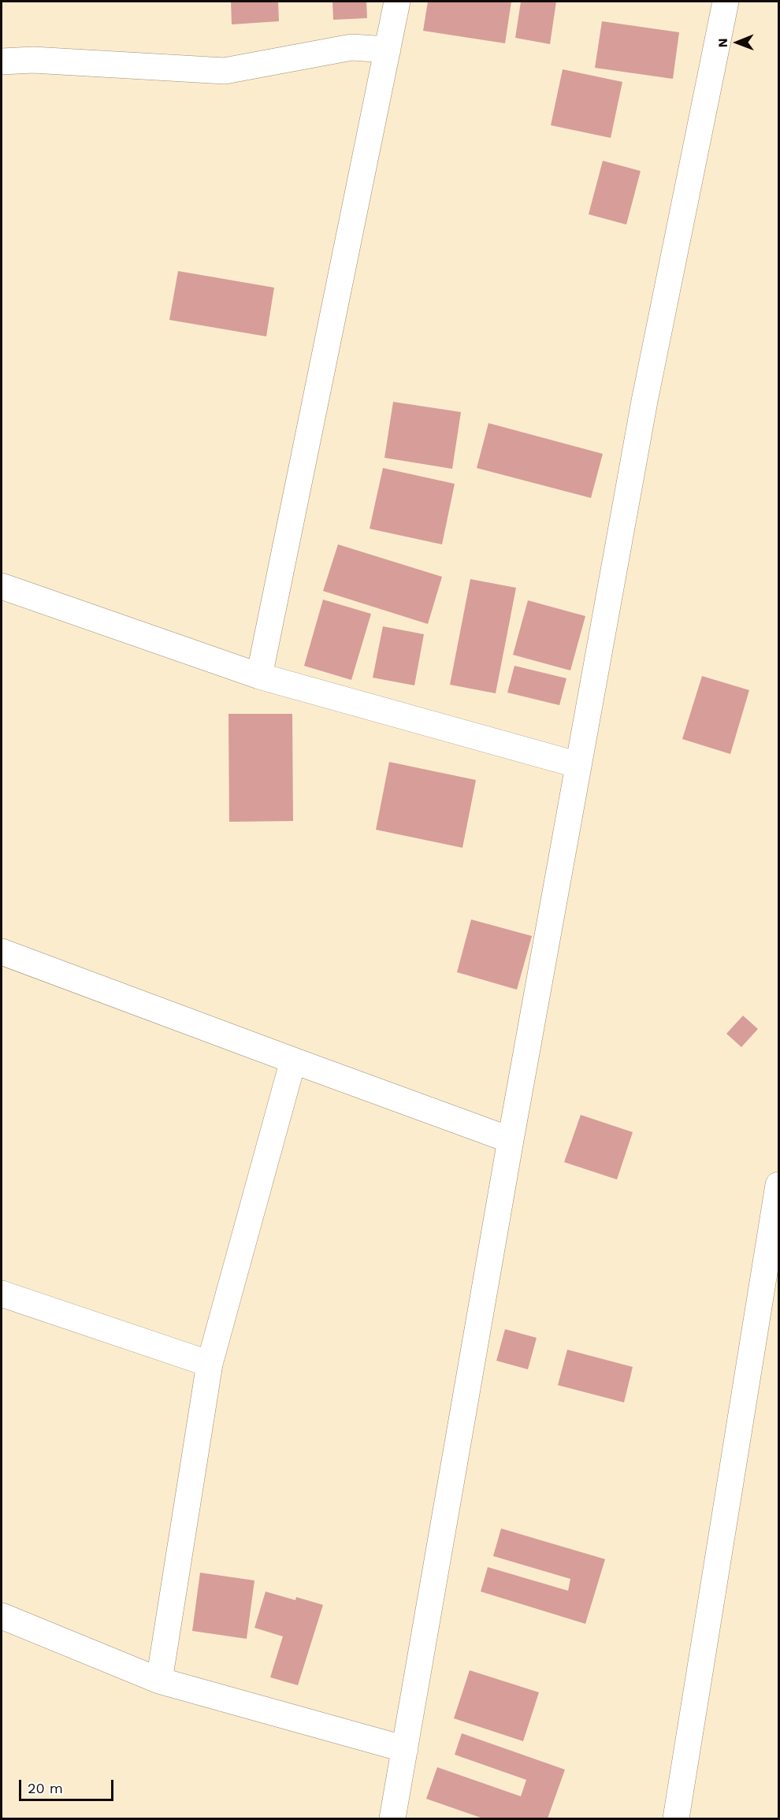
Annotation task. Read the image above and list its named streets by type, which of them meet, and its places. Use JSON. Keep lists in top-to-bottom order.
{
  "scale_bar": "20 m",
  "north": "left"
}
